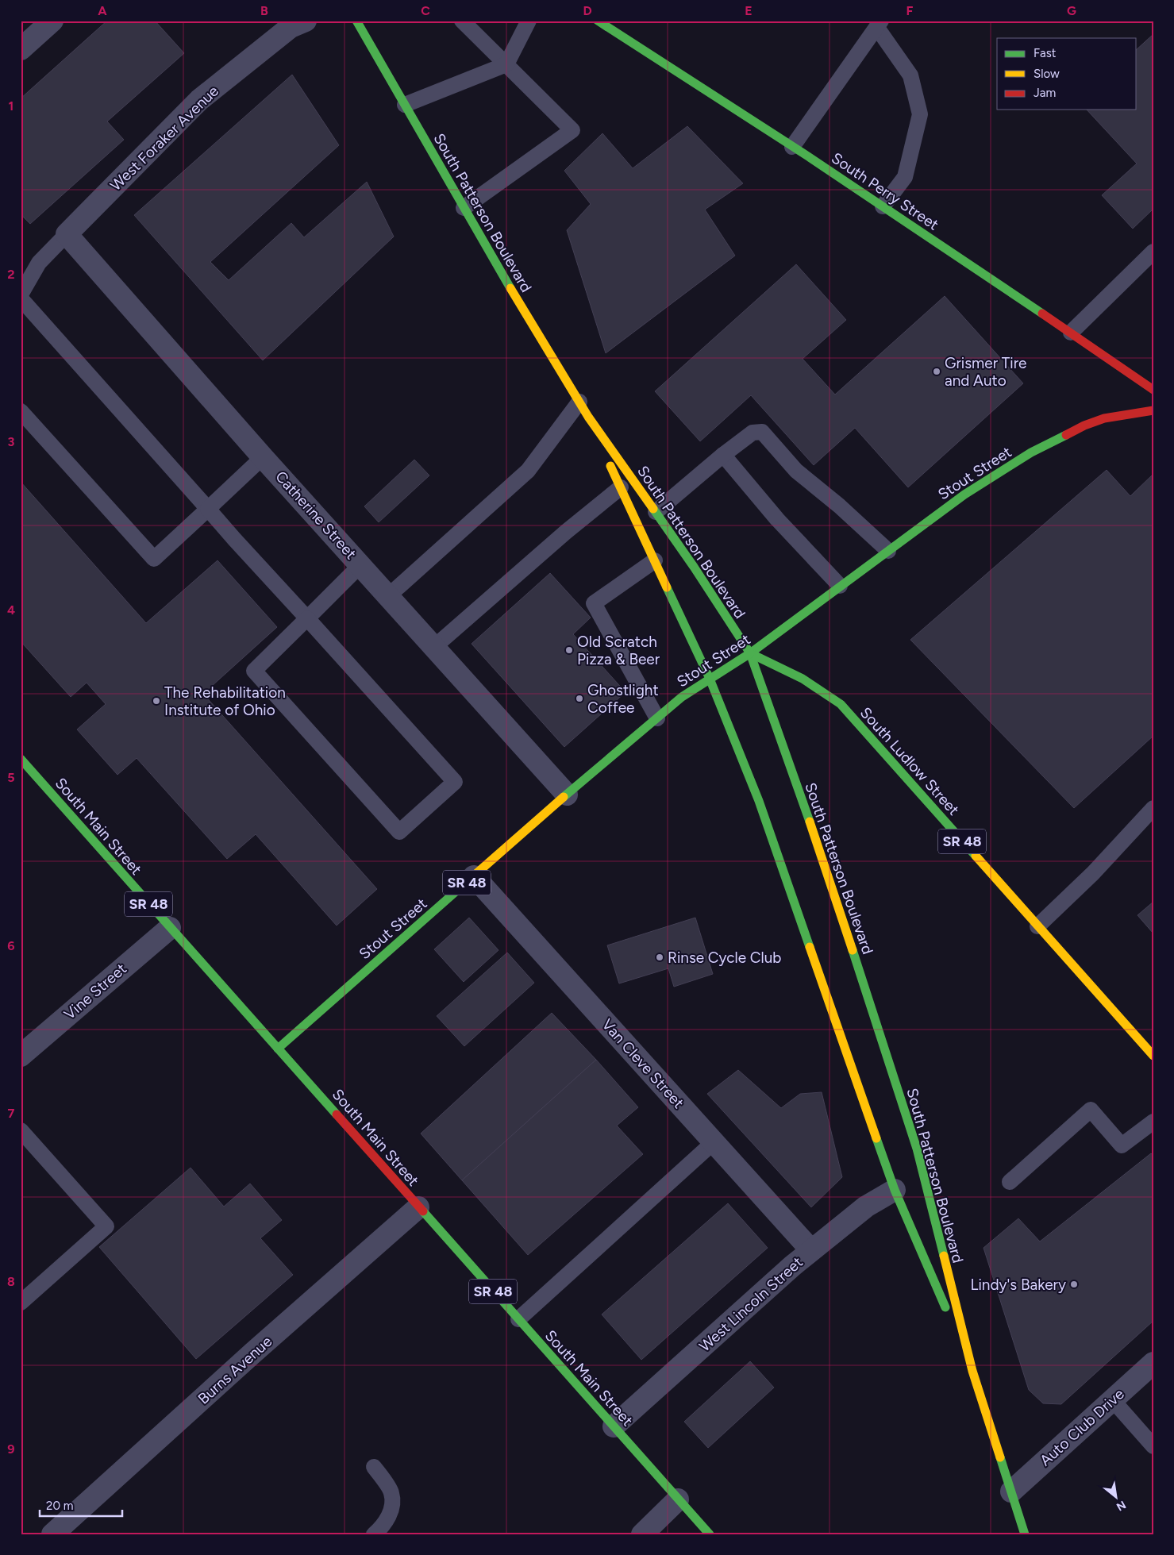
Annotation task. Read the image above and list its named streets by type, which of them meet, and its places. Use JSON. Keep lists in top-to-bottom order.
{
  "streets": {
    "main road": [
      "South Perry Street",
      "South Patterson Boulevard",
      "Stout Street",
      "South Ludlow Street",
      "South Main Street",
      "SR 48"
    ],
    "street": [
      "West Foraker Avenue",
      "Catherine Street",
      "Vine Street",
      "Van Cleve Street",
      "West Lincoln Street",
      "Burns Avenue",
      "Auto Club Drive"
    ]
  },
  "crossings": [
    ["West Foraker Avenue", "Catherine Street"],
    ["South Patterson Boulevard", "Stout Street"],
    ["South Patterson Boulevard", "South Ludlow Street"],
    ["South Patterson Boulevard", "West Lincoln Street"],
    ["South Patterson Boulevard", "Auto Club Drive"],
    ["Stout Street", "Catherine Street"],
    ["Stout Street", "South Ludlow Street"],
    ["Stout Street", "South Main Street"],
    ["Stout Street", "Van Cleve Street"],
    ["South Main Street", "Vine Street"],
    ["South Main Street", "West Lincoln Street"],
    ["South Main Street", "Burns Avenue"],
    ["Van Cleve Street", "West Lincoln Street"]
  ],
  "places": [
    "Grismer Tire and Auto",
    "Old Scratch Pizza & Beer",
    "Ghostlight Coffee",
    "The Rehabilitation Institute of Ohio",
    "Rinse Cycle Club",
    "Lindy's Bakery"
  ],
  "legend": ["Fast", "Slow", "Jam"],
  "scale_bar": "20 m",
  "north": "bottom right",
  "grid": {
    "columns": [
      "A",
      "B",
      "C",
      "D",
      "E",
      "F",
      "G"
    ],
    "rows": [
      "1",
      "2",
      "3",
      "4",
      "5",
      "6",
      "7",
      "8",
      "9"
    ]
  }
}
